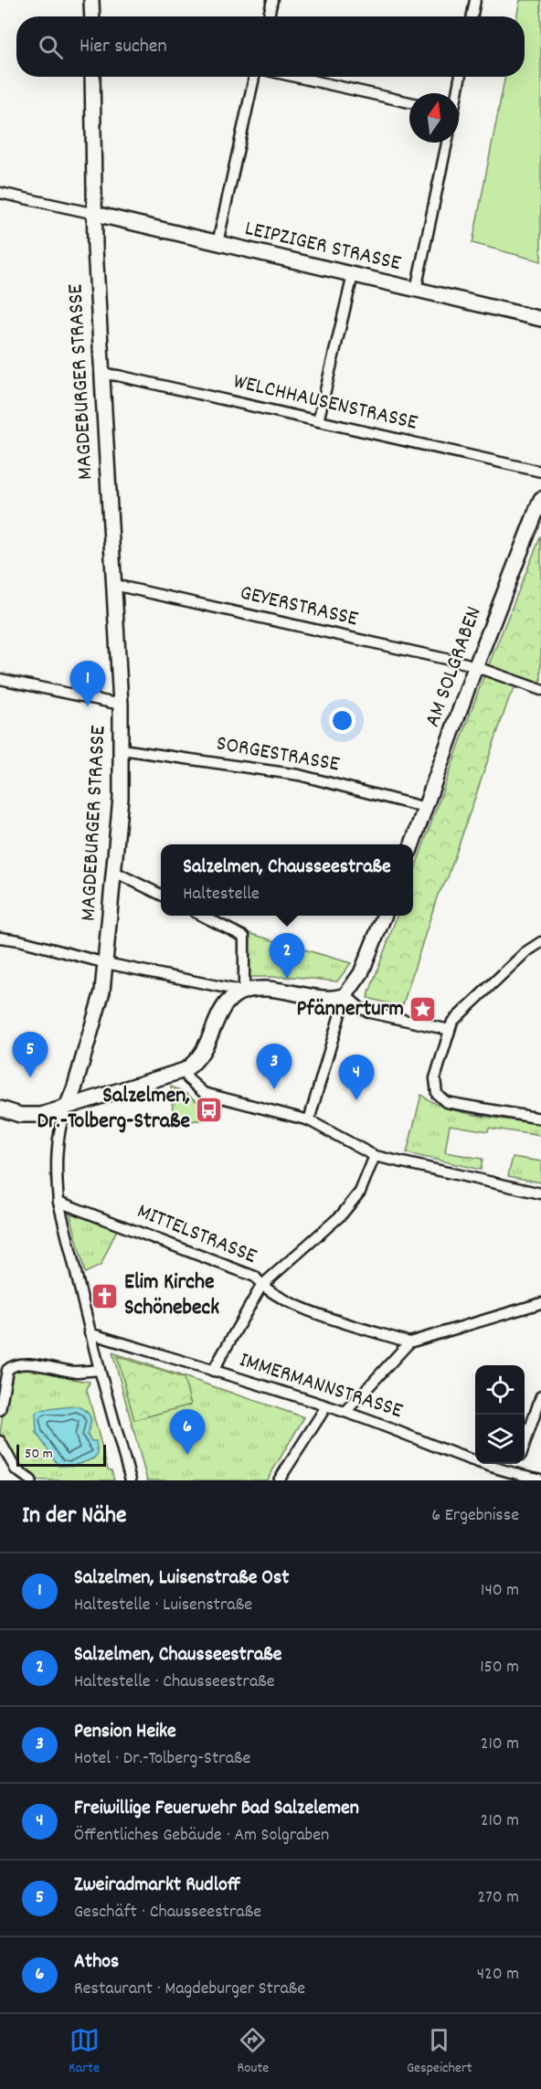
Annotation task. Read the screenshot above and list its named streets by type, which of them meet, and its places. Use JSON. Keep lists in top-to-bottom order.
{
  "streets": {
    "street": [
      "LEIPZIGER STRASSE",
      "MAGDEBURGER STRASSE",
      "WELCHHAUSENSTRASSE",
      "GEYERSTRASSE",
      "AM SOLGRABEN",
      "SORGESTRASSE",
      "MITTELSTRASSE",
      "IMMERMANNSTRASSE"
    ]
  },
  "crossings": [
    ["LEIPZIGER STRASSE", "MAGDEBURGER STRASSE"],
    ["MAGDEBURGER STRASSE", "WELCHHAUSENSTRASSE"],
    ["MAGDEBURGER STRASSE", "GEYERSTRASSE"],
    ["MAGDEBURGER STRASSE", "SORGESTRASSE"],
    ["MAGDEBURGER STRASSE", "MITTELSTRASSE"],
    ["MAGDEBURGER STRASSE", "IMMERMANNSTRASSE"],
    ["GEYERSTRASSE", "AM SOLGRABEN"],
    ["AM SOLGRABEN", "SORGESTRASSE"]
  ],
  "places": {
    "place": ["Pfännerturm"],
    "bus stop": ["Salzelmen, Dr.-Tolberg-Straße"],
    "church": ["Elim Kirche Schönebeck"]
  },
  "scale_bar": "50 m",
  "north": "top",
  "page": {
    "search": "Hier suchen",
    "pins": [
      "1",
      "2",
      "5",
      "3",
      "4",
      "6"
    ],
    "popup": ["Salzelmen, Chausseestraße", "Haltestelle"],
    "scale": "50 m",
    "heading": ["In der Nähe", "6 Ergebnisse"],
    "list": [
      {
        "mark": "1",
        "name": "Salzelmen, Luisenstraße Ost",
        "note": "Haltestelle · Luisenstraße",
        "value": "140 m"
      },
      {
        "mark": "2",
        "name": "Salzelmen, Chausseestraße",
        "note": "Haltestelle · Chausseestraße",
        "value": "150 m"
      },
      {
        "mark": "3",
        "name": "Pension Heike",
        "note": "Hotel · Dr.-Tolberg-Straße",
        "value": "210 m"
      },
      {
        "mark": "4",
        "name": "Freiwillige Feuerwehr Bad Salzelemen",
        "note": "Öffentliches Gebäude · Am Solgraben",
        "value": "210 m"
      },
      {
        "mark": "5",
        "name": "Zweiradmarkt Rudloff",
        "note": "Geschäft · Chausseestraße",
        "value": "270 m"
      },
      {
        "mark": "6",
        "name": "Athos",
        "note": "Restaurant · Magdeburger Straße",
        "value": "420 m"
      }
    ],
    "nav": ["Karte", "Route", "Gespeichert"]
  }
}
